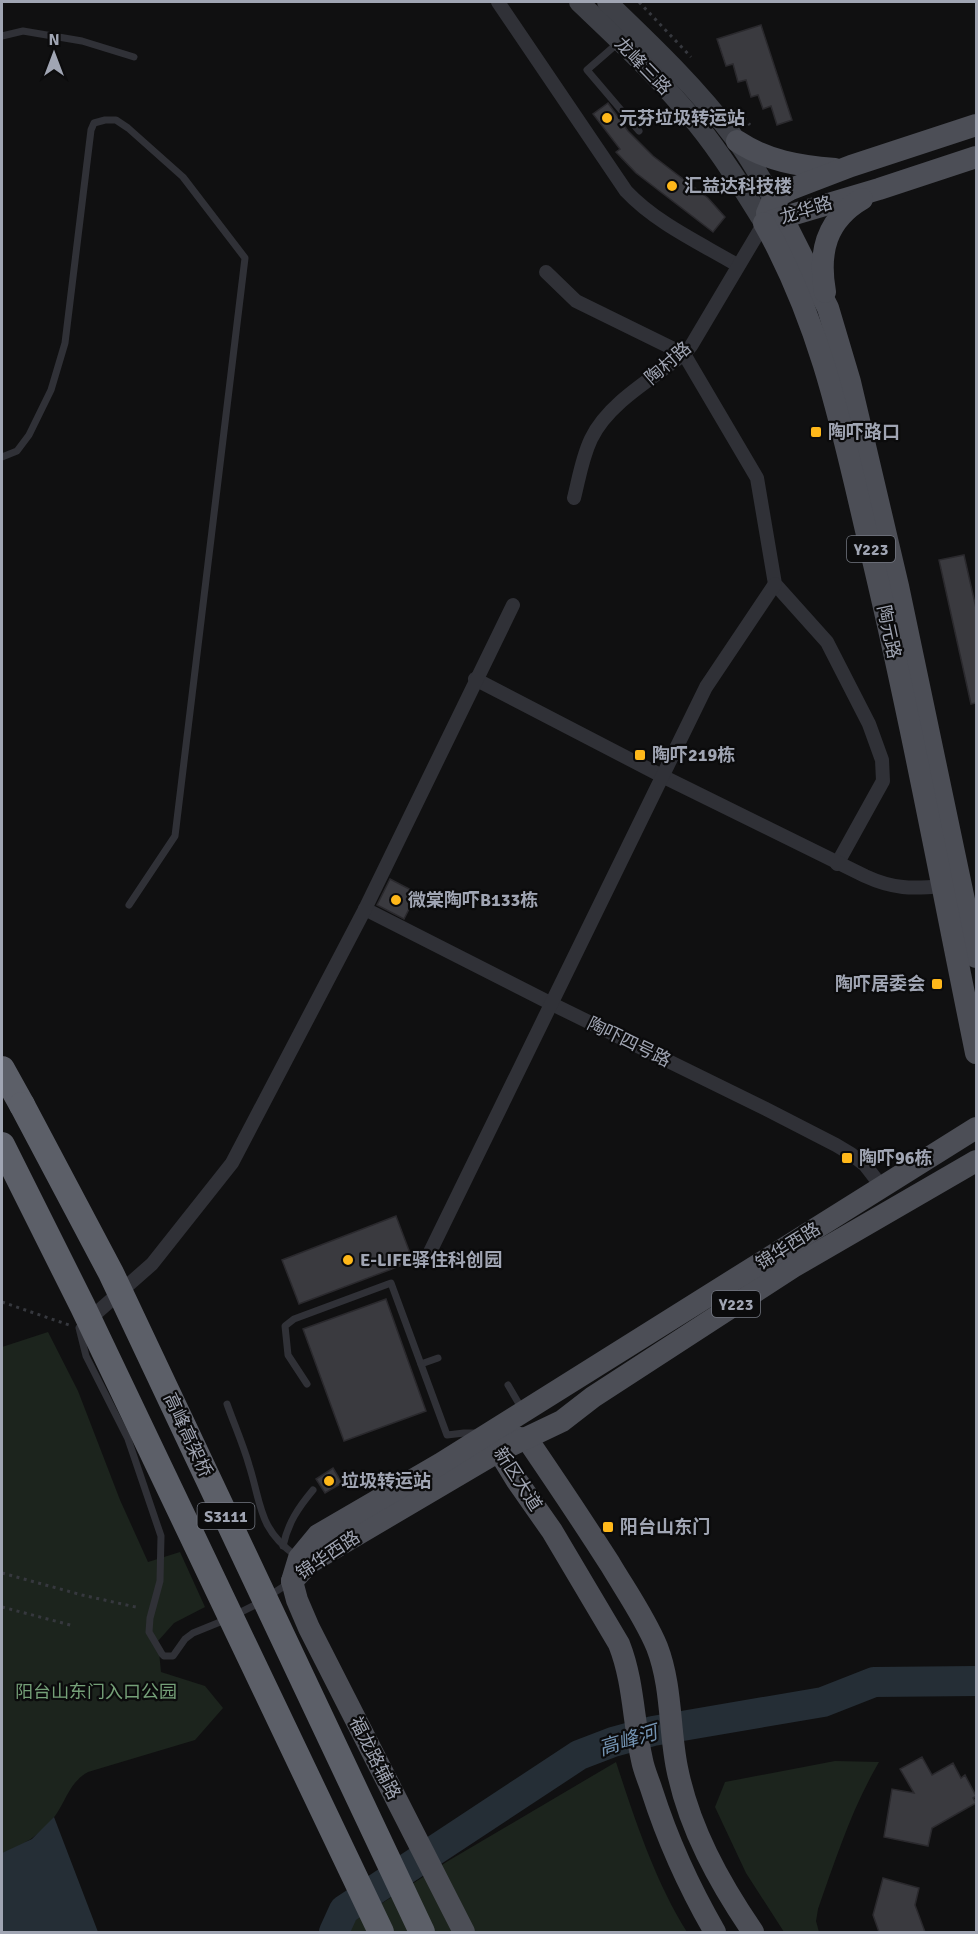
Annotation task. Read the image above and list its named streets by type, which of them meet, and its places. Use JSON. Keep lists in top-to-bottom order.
{
  "streets": {
    "highway": ["高峰高架桥", "S3111"],
    "main road": [
      "龙峰三路",
      "龙华路",
      "Y223",
      "陶元路",
      "锦华西路",
      "新区大道",
      "福龙路辅路"
    ],
    "street": ["陶村路", "陶吓四号路"]
  },
  "crossings": [
    ["龙峰三路", "龙华路"],
    ["龙峰三路", "陶村路"],
    ["龙峰三路", "陶元路"],
    ["龙华路", "陶村路"],
    ["龙华路", "陶元路"],
    ["陶村路", "陶元路"],
    ["陶吓四号路", "锦华西路"],
    ["锦华西路", "新区大道"],
    ["锦华西路", "福龙路辅路"]
  ],
  "water": ["高峰河"],
  "parks": ["阳台山东门入口公园"],
  "places": {
    "other": [
      "元芬垃圾转运站",
      "汇益达科技楼",
      "微棠陶吓B133栋",
      "E-LIFE驿住科创园",
      "垃圾转运站"
    ],
    "transit": [
      "陶吓路口",
      "陶吓219栋",
      "陶吓居委会",
      "陶吓96栋",
      "阳台山东门"
    ]
  },
  "north": "top"
}
